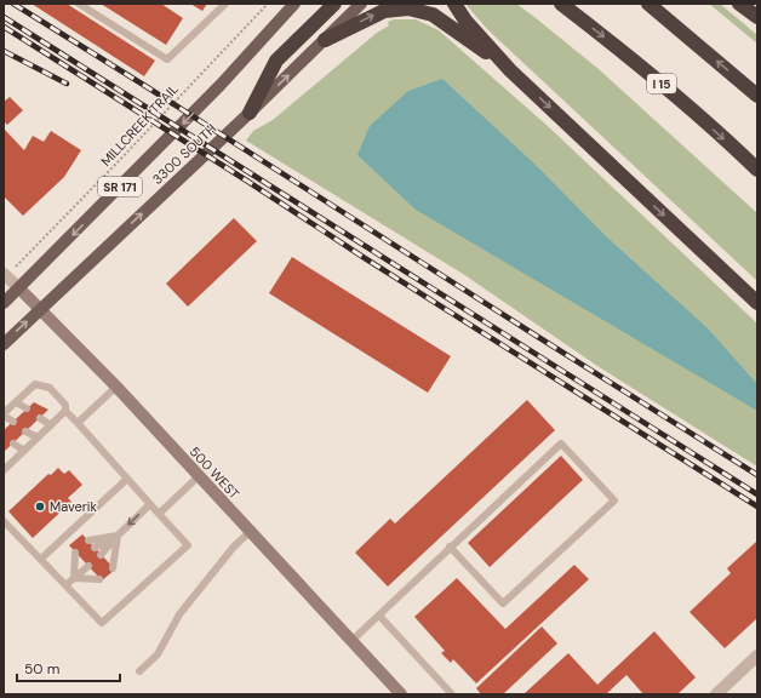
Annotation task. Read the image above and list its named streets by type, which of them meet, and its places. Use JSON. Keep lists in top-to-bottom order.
{
  "streets": {
    "highway": ["I 15"],
    "main road": ["3300 SOUTH", "SR 171", "500 WEST"],
    "path": ["MILLCREEK TRAIL"]
  },
  "crossings": [
    ["3300 SOUTH", "500 WEST"]
  ],
  "places": ["Maverik"],
  "scale_bar": "50 m"
}
